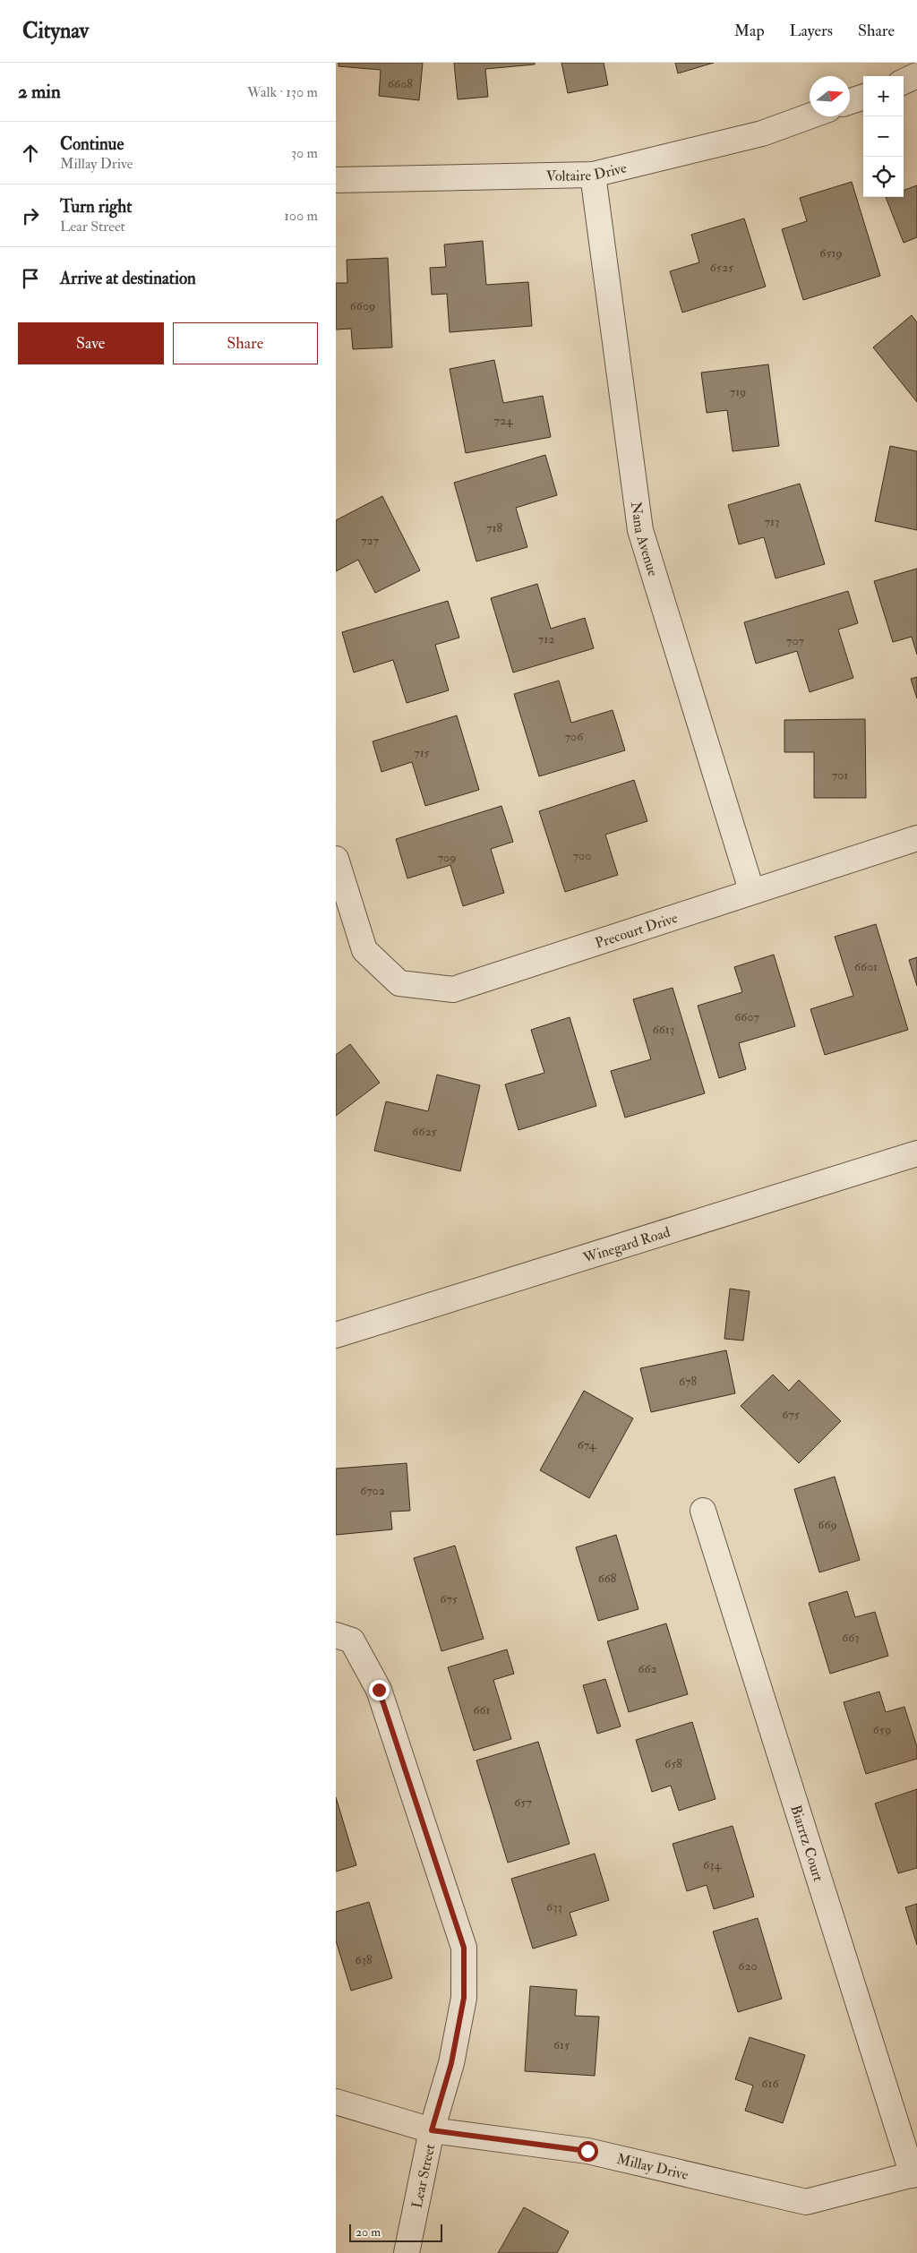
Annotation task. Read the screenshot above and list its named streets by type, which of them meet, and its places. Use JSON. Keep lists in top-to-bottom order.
{
  "streets": {
    "street": [
      "Voltaire Drive",
      "Nana Avenue",
      "Precourt Drive",
      "Winegard Road",
      "Biarrtz Court",
      "Millay Drive",
      "Lear Street"
    ]
  },
  "crossings": [
    ["Voltaire Drive", "Nana Avenue"],
    ["Nana Avenue", "Precourt Drive"],
    ["Biarrtz Court", "Millay Drive"],
    ["Millay Drive", "Lear Street"]
  ],
  "house_numbers": [
    "6608",
    "6519",
    "6525",
    "6609",
    "719",
    "724",
    "713",
    "718",
    "727",
    "712",
    "707",
    "706",
    "715",
    "701",
    "700",
    "709",
    "6601",
    "6607",
    "6613",
    "6625",
    "678",
    "675",
    "674",
    "6702",
    "669",
    "668",
    "675",
    "663",
    "662",
    "661",
    "659",
    "658",
    "657",
    "634",
    "633",
    "638",
    "620",
    "615",
    "616"
  ],
  "scale_bar": "20 m",
  "north": "right",
  "page": {
    "header": "Citynav",
    "nav": ["Map", "Layers", "Share"],
    "heading": ["2 min", "Walk · 130 m"],
    "map_buttons": ["+", "−"],
    "list": [
      ["Continue", "Millay Drive", "30 m"],
      ["Turn right", "Lear Street", "100 m"],
      "Arrive at destination"
    ],
    "buttons": ["Save", "Share"],
    "scale": "20 m"
  }
}
